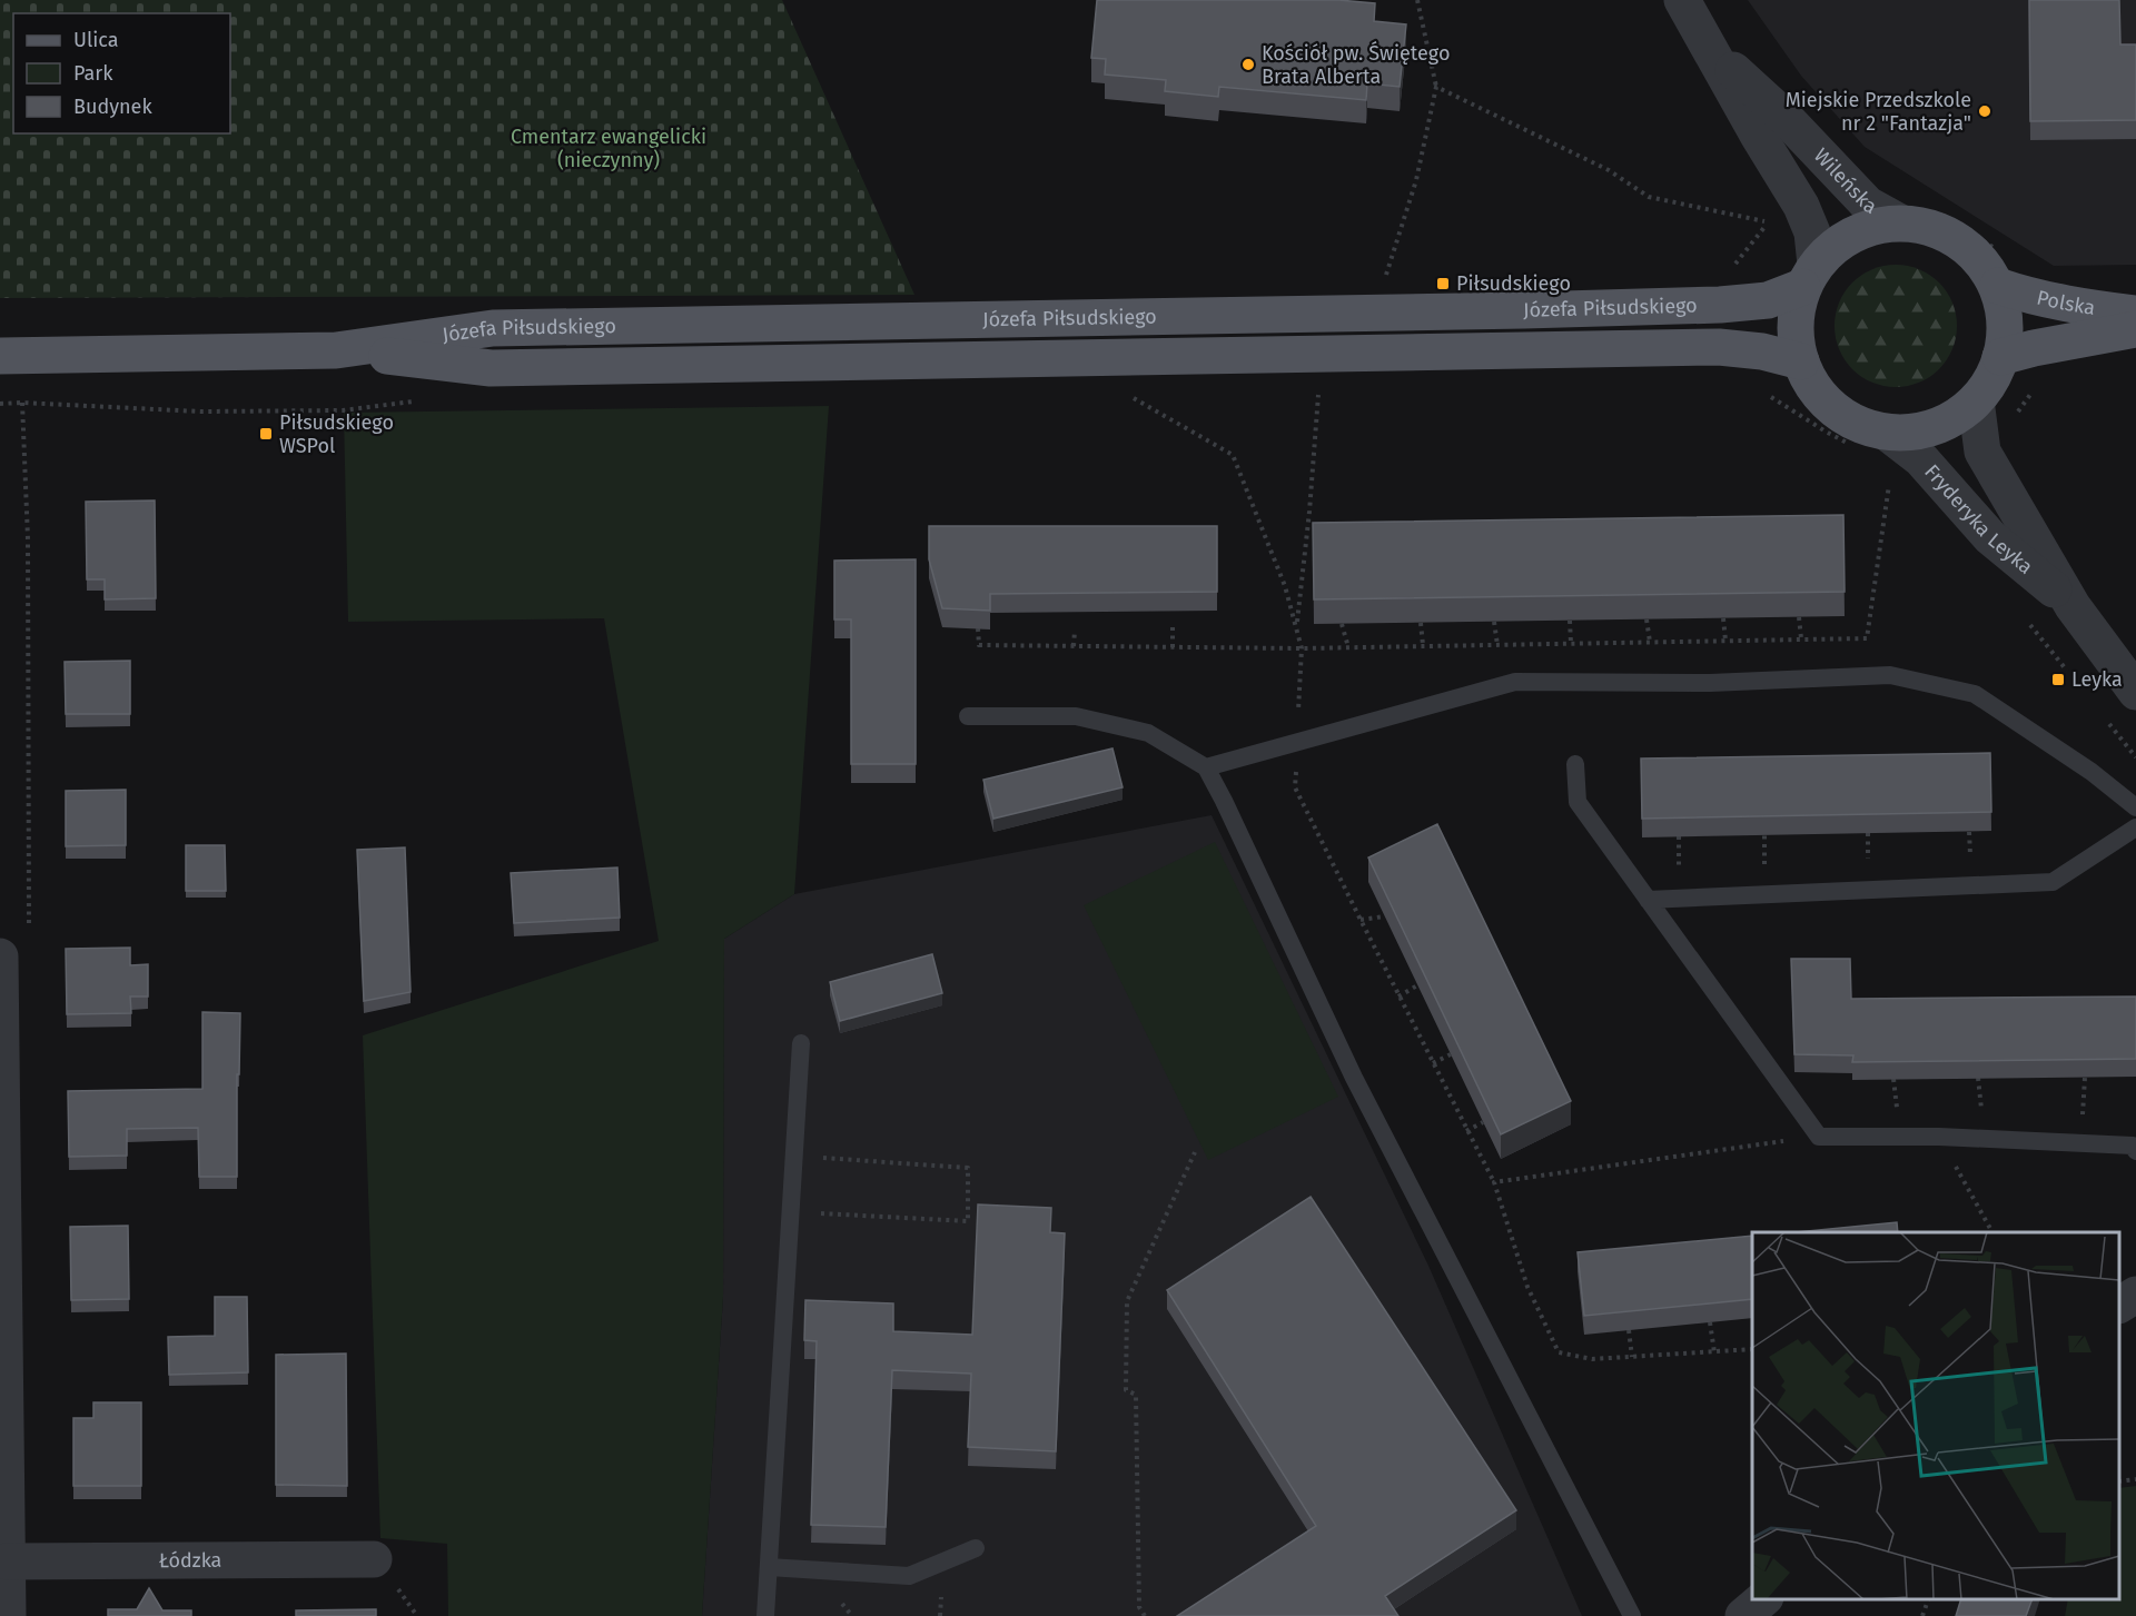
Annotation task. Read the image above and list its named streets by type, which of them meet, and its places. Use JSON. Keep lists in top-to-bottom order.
{
  "streets": {
    "main road": ["Polska", "Józefa Piłsudskiego"],
    "street": ["Wileńska", "Fryderyka Leyka", "Łódzka"]
  },
  "crossings": [
    ["Wileńska", "Polska"],
    ["Wileńska", "Józefa Piłsudskiego"],
    ["Wileńska", "Fryderyka Leyka"],
    ["Polska", "Józefa Piłsudskiego"],
    ["Polska", "Fryderyka Leyka"],
    ["Józefa Piłsudskiego", "Fryderyka Leyka"]
  ],
  "parks": ["Cmentarz ewangelicki (nieczynny)"],
  "places": {
    "other": ["Kościół pw. Świętego Brata Alberta", "Miejskie Przedszkole nr 2 \"Fantazja\""],
    "transit": ["Piłsudskiego", "Piłsudskiego WSPol", "Leyka"]
  },
  "legend": ["Ulica", "Park", "Budynek"]
}
